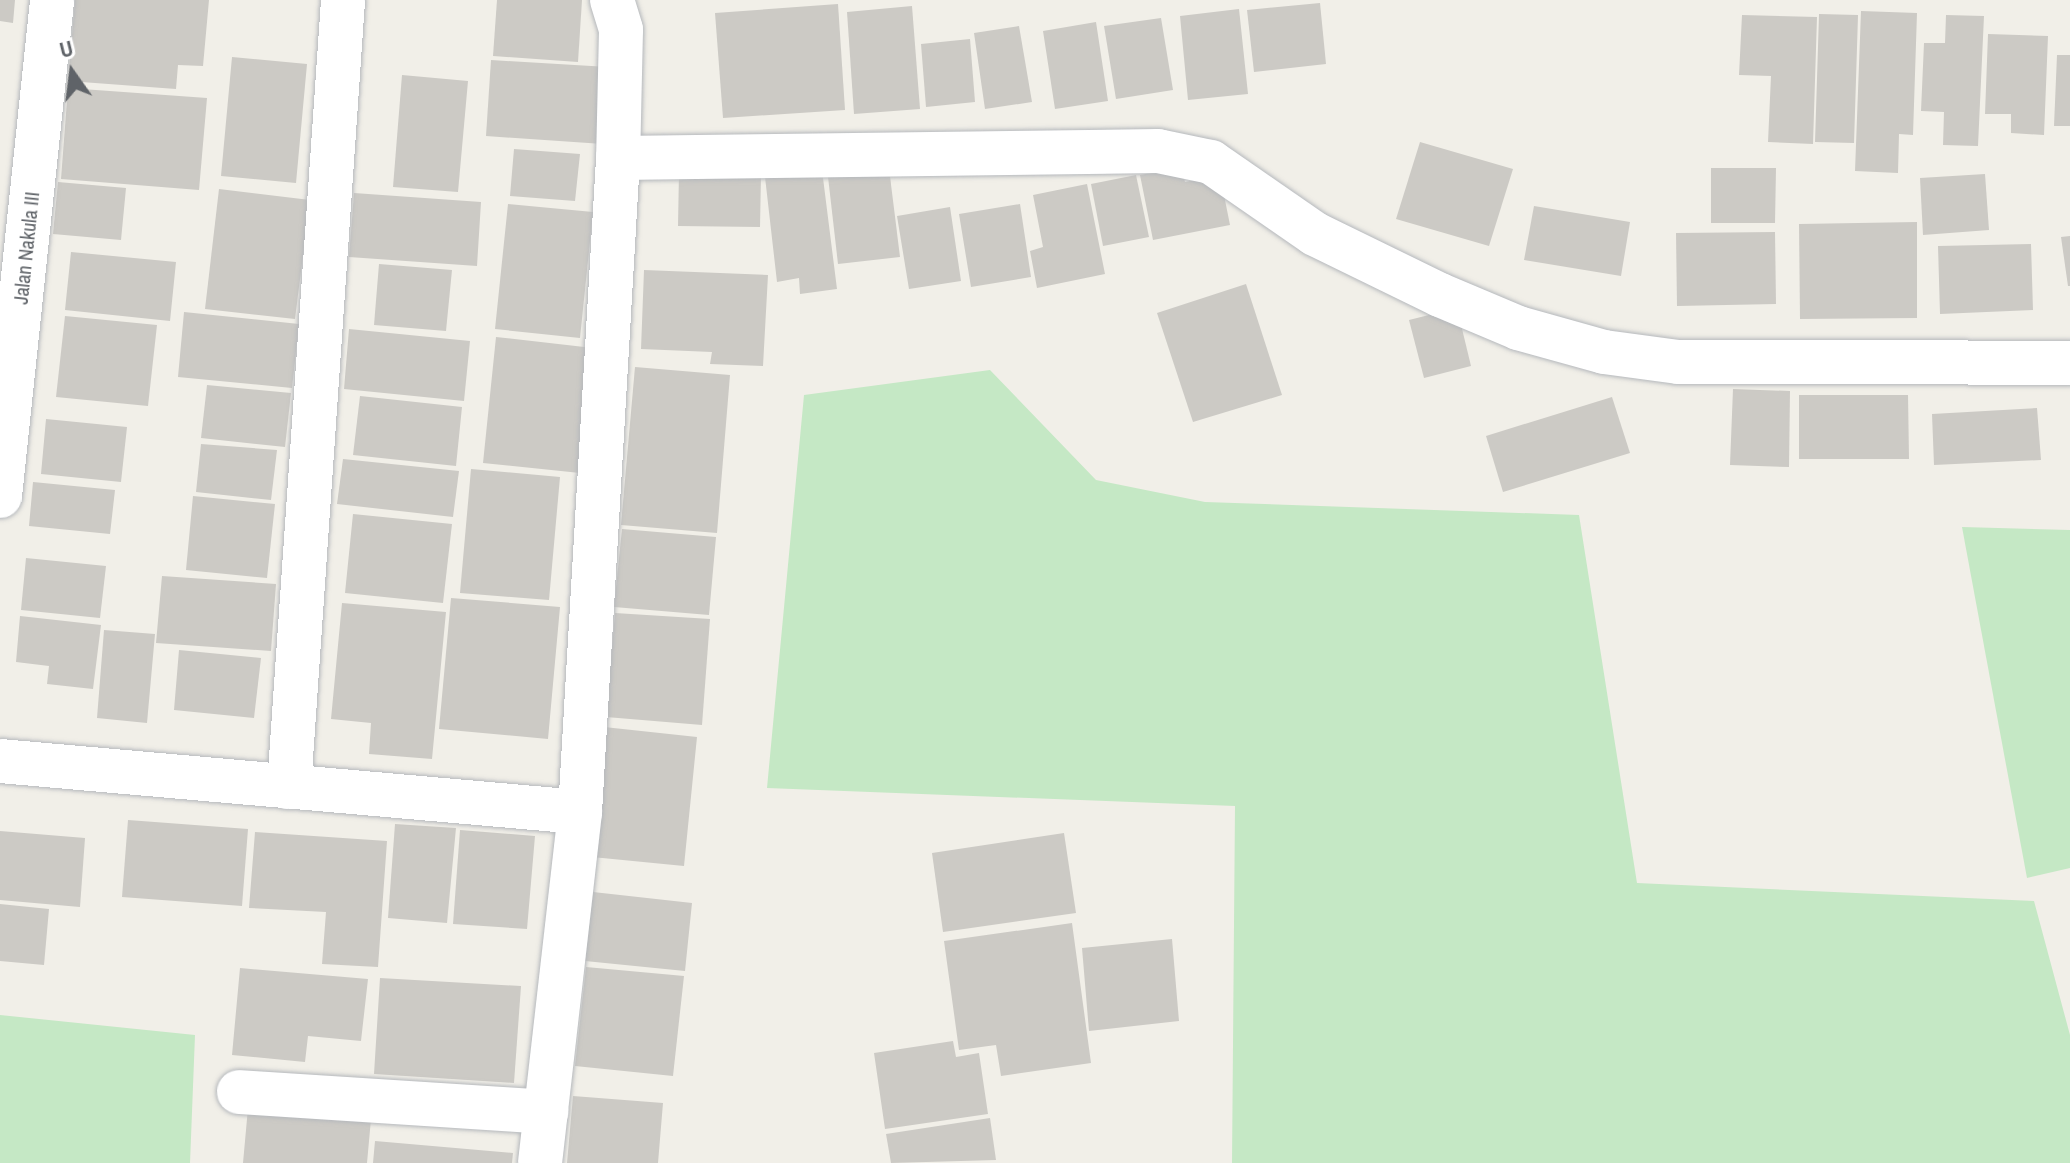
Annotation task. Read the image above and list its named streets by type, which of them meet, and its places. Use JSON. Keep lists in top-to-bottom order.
{
  "streets": {
    "street": ["Jalan Nakula III"]
  },
  "north": "top"
}
